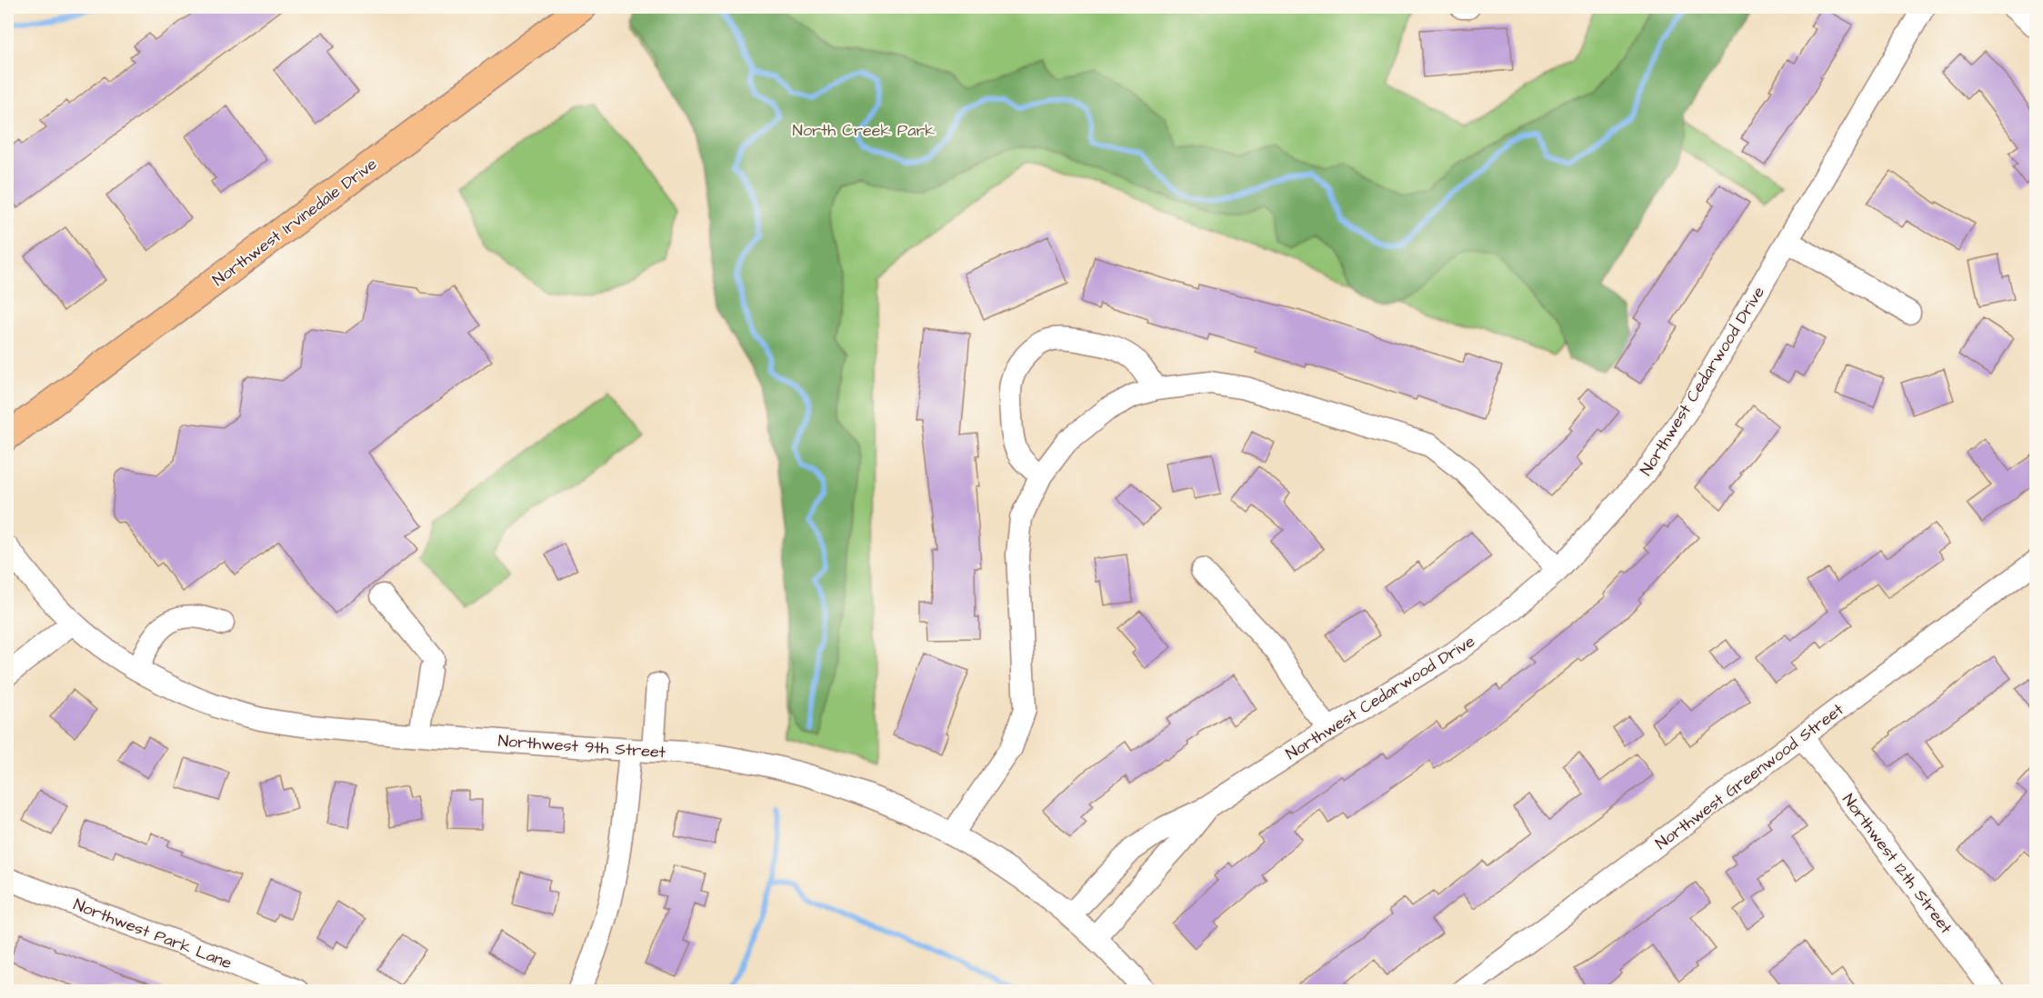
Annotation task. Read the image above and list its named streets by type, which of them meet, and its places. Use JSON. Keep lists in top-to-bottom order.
{
  "streets": {
    "main road": ["Northwest Irvinedale Drive"],
    "street": [
      "Northwest Cedarwood Drive",
      "Northwest 9th Street",
      "Northwest Greenwood Street",
      "Northwest 12th Street",
      "Northwest Park Lane"
    ]
  },
  "crossings": [
    ["Northwest Cedarwood Drive", "Northwest 9th Street"],
    ["Northwest Greenwood Street", "Northwest 12th Street"]
  ],
  "parks": ["North Creek Park"]
}
